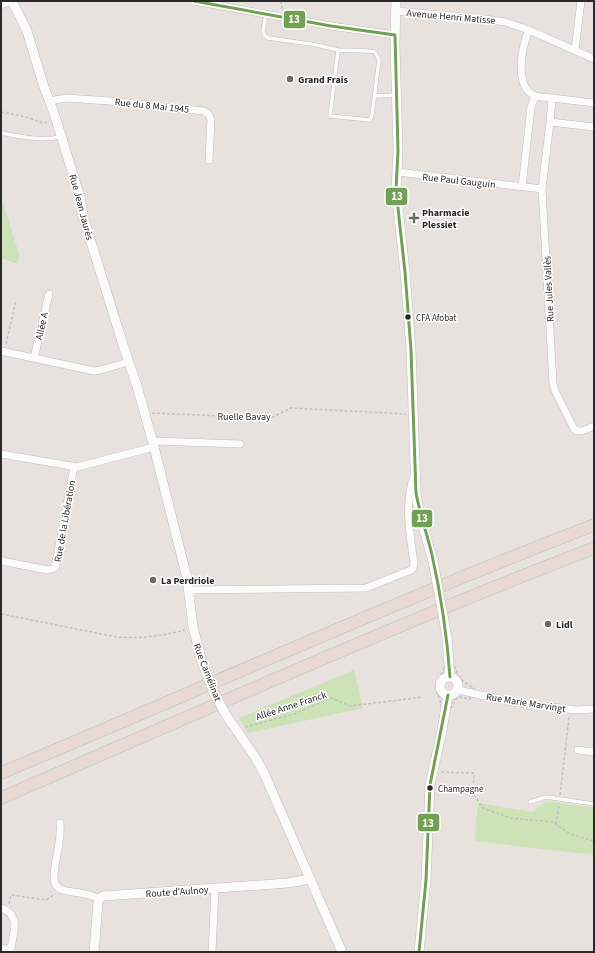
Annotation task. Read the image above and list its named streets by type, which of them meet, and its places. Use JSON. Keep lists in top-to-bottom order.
{
  "streets": {
    "street": [
      "Avenue Henri Matisse",
      "Rue du 8 Mai 1945",
      "Rue Paul Gauguin",
      "Rue Jean Jaurès",
      "Rue Jules Vallès",
      "Allée A",
      "Rue de la Libération",
      "Rue Camélinat",
      "Rue Marie Marvingt",
      "Route d'Aulnoy"
    ],
    "path": ["Ruelle Bavay", "Allée Anne Franck"]
  },
  "crossings": [
    ["Rue du 8 Mai 1945", "Rue Jean Jaurès"],
    ["Rue Paul Gauguin", "Rue Jules Vallès"],
    ["Rue Jean Jaurès", "Ruelle Bavay"],
    ["Rue Jean Jaurès", "Rue Camélinat"],
    ["Ruelle Bavay", "Rue Camélinat"],
    ["Rue Camélinat", "Allée Anne Franck"],
    ["Rue Camélinat", "Route d'Aulnoy"]
  ],
  "places": {
    "other": [
      "Grand Frais",
      "CFA Afobat",
      "La Perdriole",
      "Lidl",
      "Champagne"
    ],
    "health": ["Pharmacie Plessiet"]
  },
  "lines": ["transit line 13"]
}
